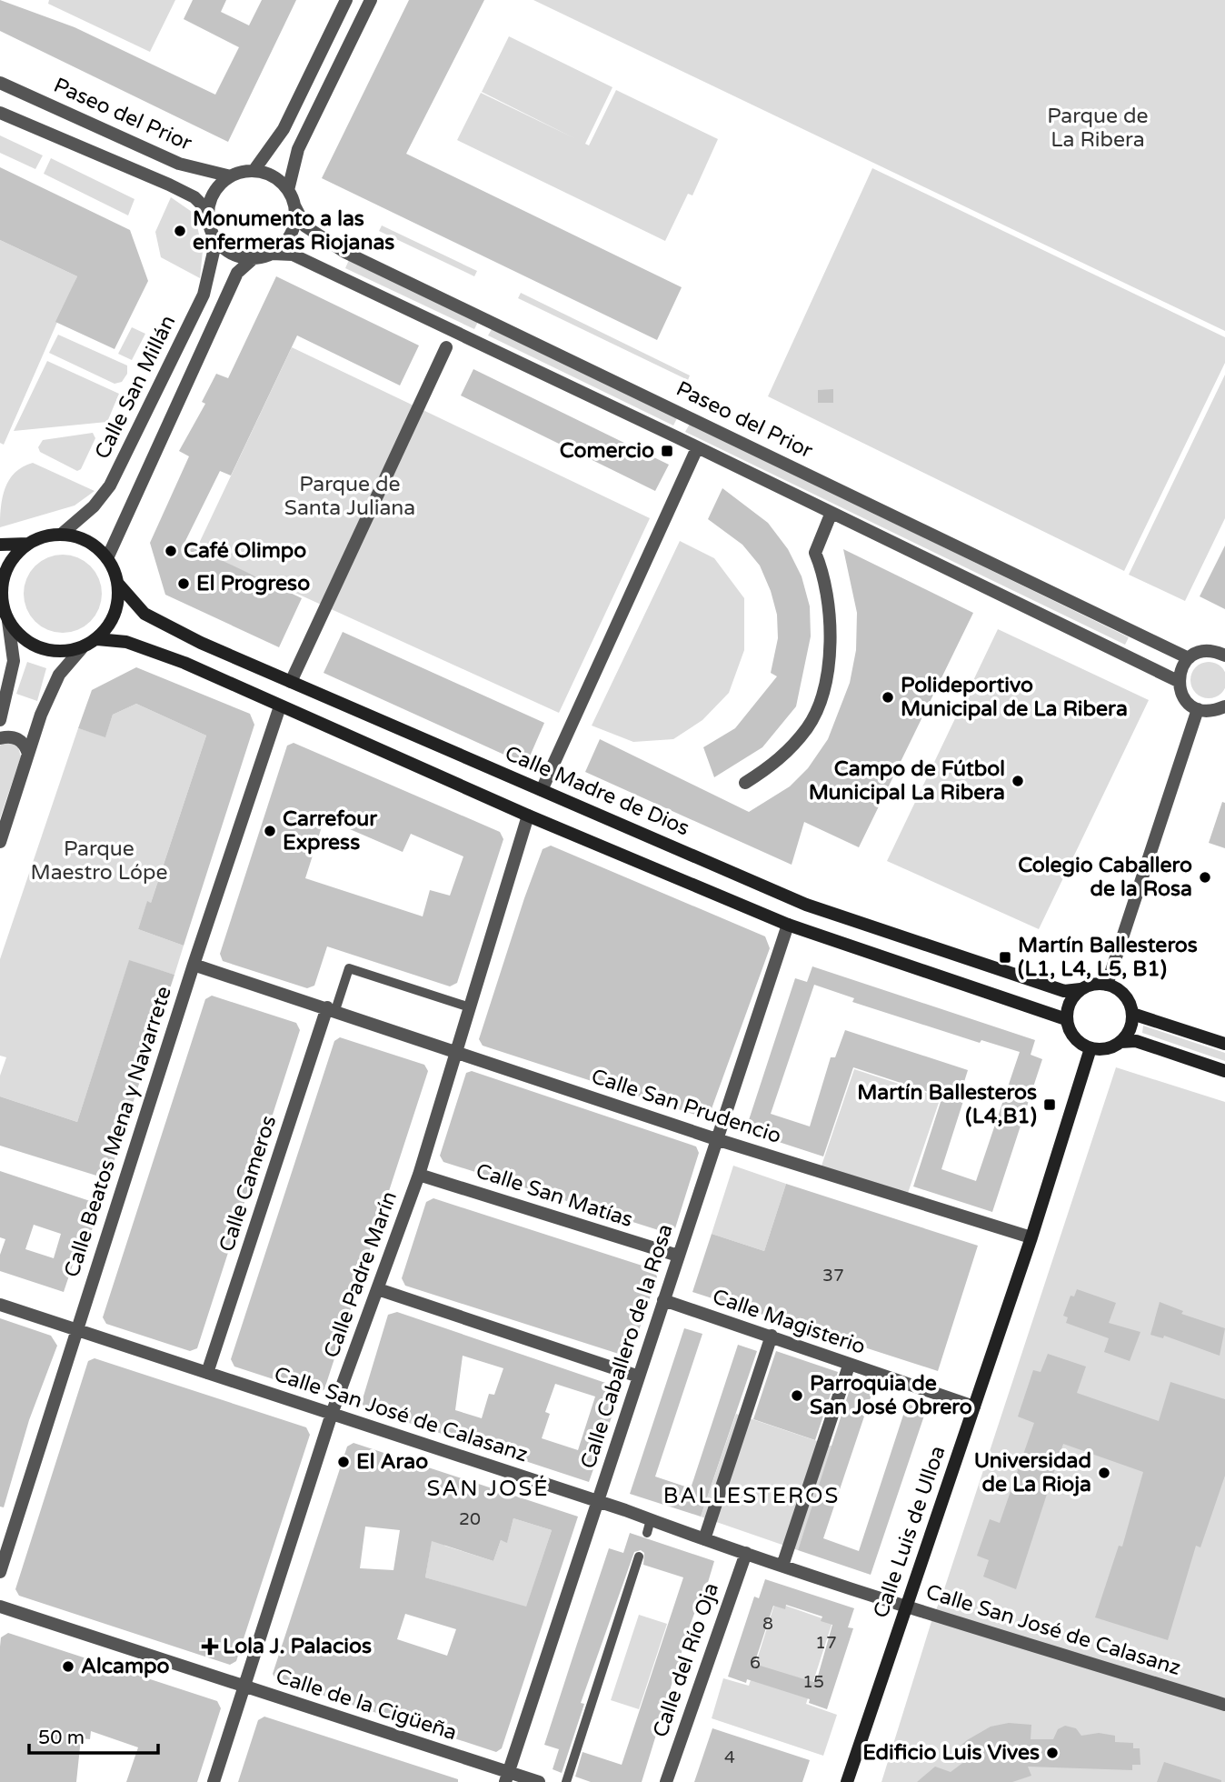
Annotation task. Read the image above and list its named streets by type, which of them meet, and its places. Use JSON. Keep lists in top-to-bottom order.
{
  "streets": {
    "main road": ["Calle Madre de Dios", "Calle Luis de Ulloa"],
    "street": [
      "Paseo del Prior",
      "Calle San Millán",
      "Calle San Prudencio",
      "Calle Beatos Mena y Navarrete",
      "Calle Cameros",
      "Calle San Matías",
      "Calle Padre Marín",
      "Calle Magisterio",
      "Calle Caballero de la Rosa",
      "Calle San José de Calasanz",
      "Calle del Río Oja",
      "Calle de la Cigüeña"
    ]
  },
  "crossings": [
    ["Paseo del Prior", "Calle San Millán"],
    ["Calle San Millán", "Calle Madre de Dios"],
    ["Calle Madre de Dios", "Calle Luis de Ulloa"],
    ["Calle San Prudencio", "Calle Beatos Mena y Navarrete"],
    ["Calle San Prudencio", "Calle Cameros"],
    ["Calle San Prudencio", "Calle Padre Marín"],
    ["Calle San Prudencio", "Calle Caballero de la Rosa"],
    ["Calle San Prudencio", "Calle Luis de Ulloa"],
    ["Calle Beatos Mena y Navarrete", "Calle San José de Calasanz"],
    ["Calle Cameros", "Calle San José de Calasanz"],
    ["Calle San Matías", "Calle Padre Marín"],
    ["Calle San Matías", "Calle Caballero de la Rosa"],
    ["Calle Padre Marín", "Calle San José de Calasanz"],
    ["Calle Padre Marín", "Calle de la Cigüeña"],
    ["Calle Magisterio", "Calle Caballero de la Rosa"],
    ["Calle Magisterio", "Calle Luis de Ulloa"],
    ["Calle Caballero de la Rosa", "Calle San José de Calasanz"],
    ["Calle Caballero de la Rosa", "Calle de la Cigüeña"],
    ["Calle San José de Calasanz", "Calle Luis de Ulloa"],
    ["Calle San José de Calasanz", "Calle del Río Oja"]
  ],
  "districts": ["SAN JOSÉ", "BALLESTEROS"],
  "parks": ["Parque de La Ribera", "Parque de Santa Juliana", "Parque Maestro Lópe"],
  "places": {
    "other": [
      "Monumento a las enfermeras Riojanas",
      "Café Olimpo",
      "El Progreso",
      "Polideportivo Municipal de La Ribera",
      "Campo de Fútbol Municipal La Ribera",
      "Carrefour Express",
      "Colegio Caballero de la Rosa",
      "Parroquia de San José Obrero",
      "El Arao",
      "Universidad de La Rioja",
      "Alcampo",
      "Edificio Luis Vives"
    ],
    "transit": ["Comercio", "Martín Ballesteros (L1, L4, L5, B1)", "Martín Ballesteros (L4,B1)"],
    "health": ["Lola J. Palacios"]
  },
  "house_numbers": [
    "37",
    "20",
    "8",
    "17",
    "6",
    "15",
    "4"
  ],
  "scale_bar": "50 m"
}
